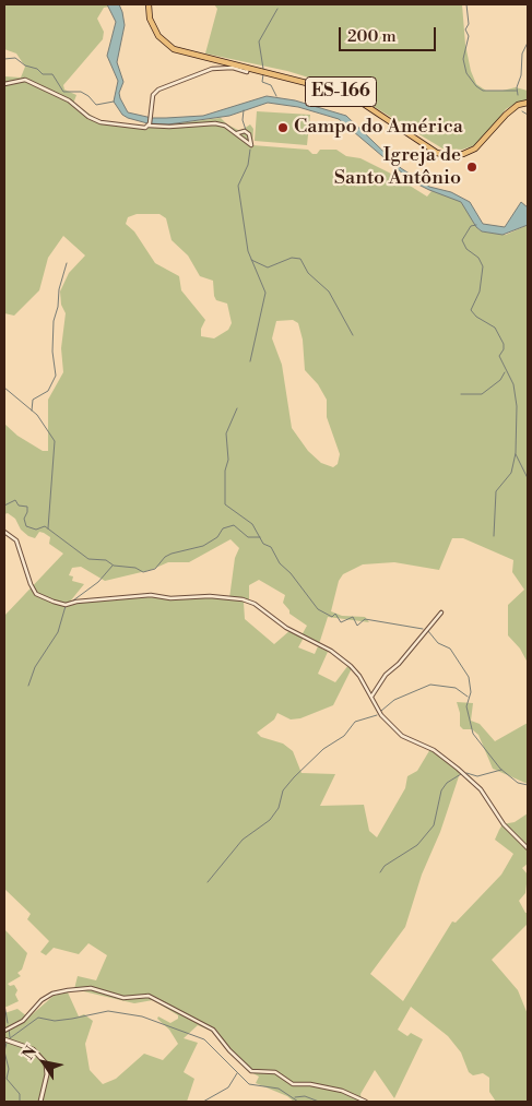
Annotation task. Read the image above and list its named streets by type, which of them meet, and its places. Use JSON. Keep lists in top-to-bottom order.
{
  "streets": {
    "main road": ["ES-166"]
  },
  "places": ["Campo do América", "Igreja de Santo Antônio"],
  "scale_bar": "200 m",
  "north": "top left"
}
